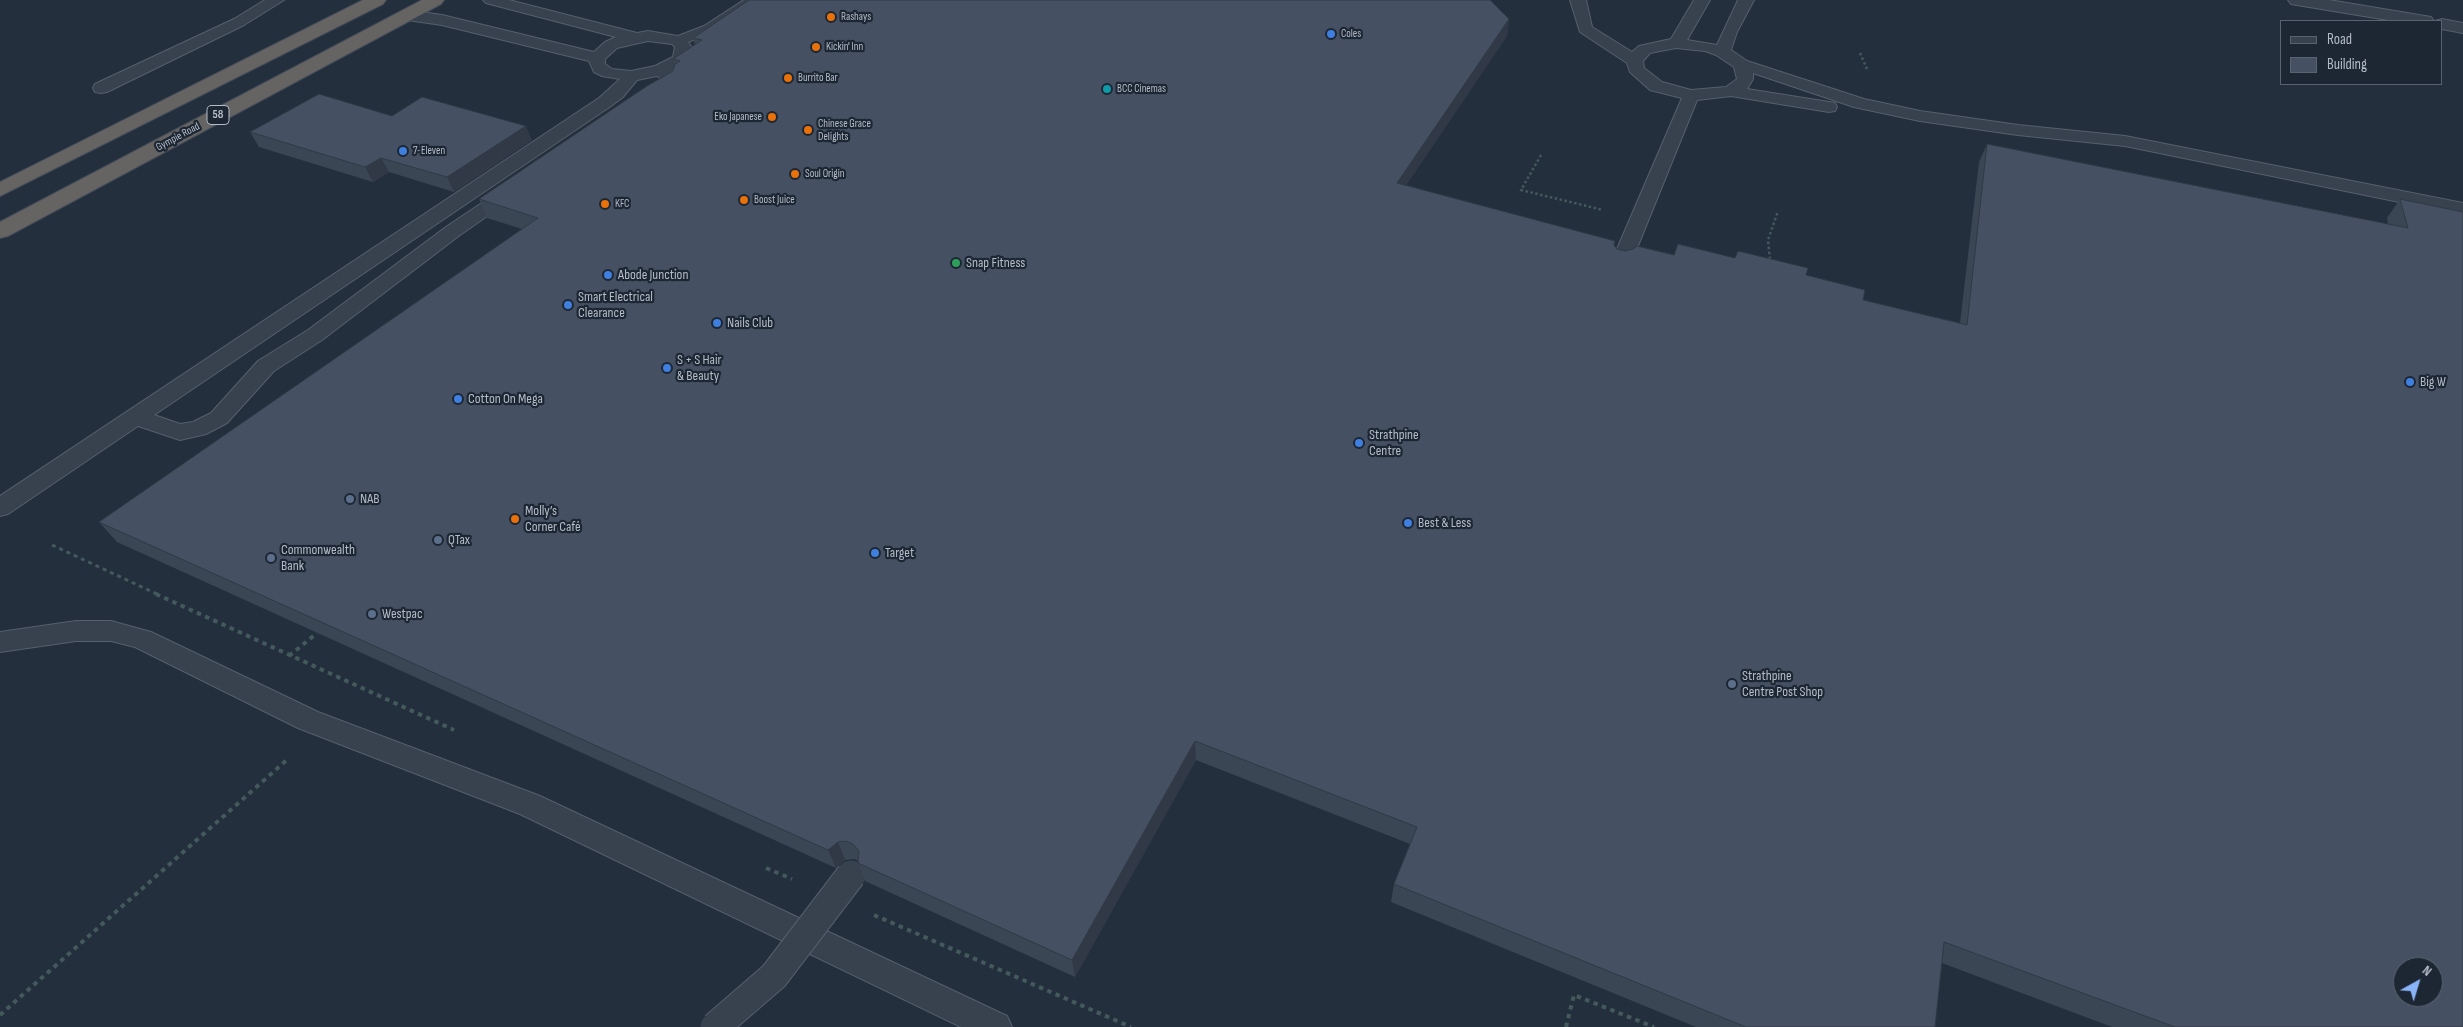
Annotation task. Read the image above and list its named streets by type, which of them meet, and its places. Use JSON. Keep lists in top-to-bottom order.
{
  "streets": {
    "highway": ["58", "Gympie Road"]
  },
  "places": [
    "Rashays",
    "Coles",
    "Kickin' Inn",
    "Burrito Bar",
    "BCC Cinemas",
    "Eko Japanese",
    "Chinese Grace Delights",
    "7-Eleven",
    "Soul Origin",
    "Boost Juice",
    "KFC",
    "Snap Fitness",
    "Abode Junction",
    "Smart Electrical Clearance",
    "Nails Club",
    "S + S Hair & Beauty",
    "Big W",
    "Cotton On Mega",
    "Strathpine Centre",
    "NAB",
    "Molly’s Corner Café",
    "Best & Less",
    "QTax",
    "Target",
    "Commonwealth Bank",
    "Westpac",
    "Strathpine Centre Post Shop"
  ],
  "legend": ["Road", "Building"],
  "north": "top right"
}
